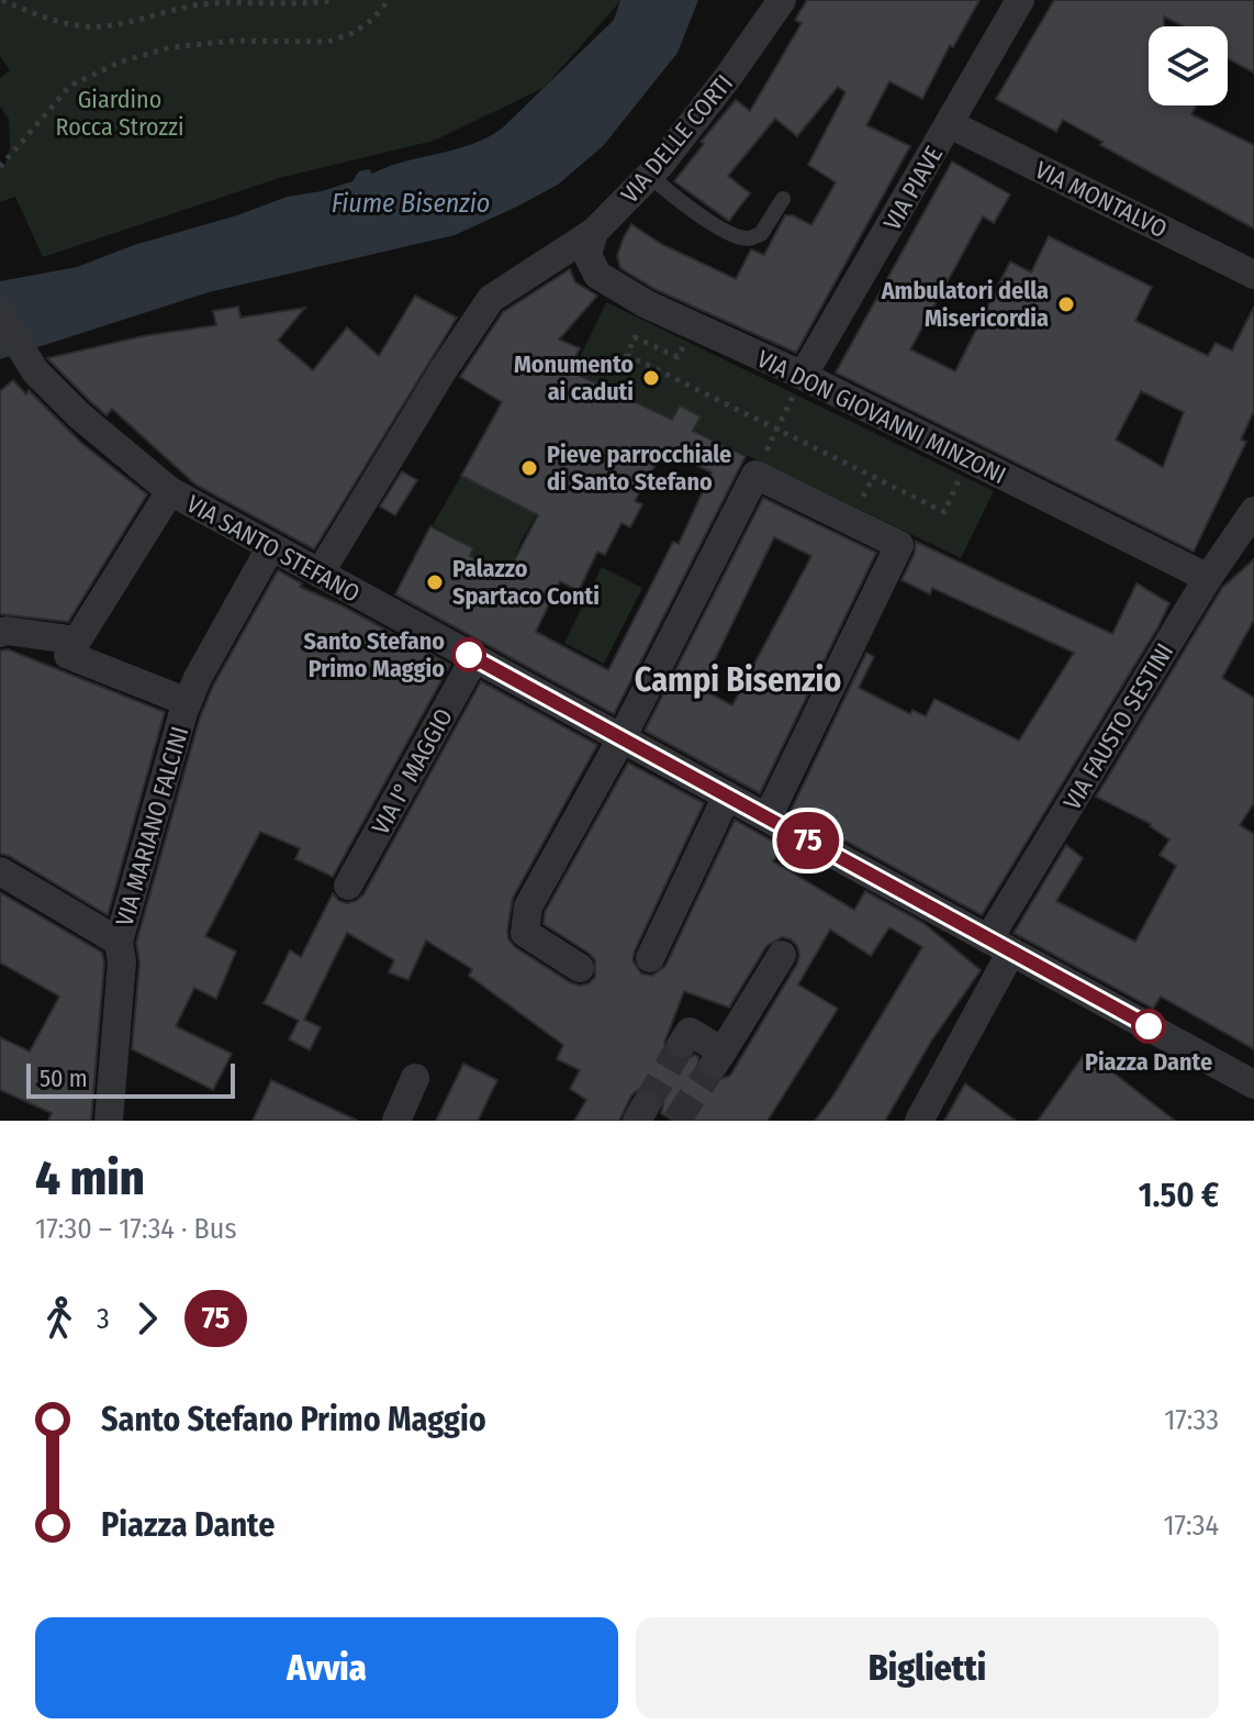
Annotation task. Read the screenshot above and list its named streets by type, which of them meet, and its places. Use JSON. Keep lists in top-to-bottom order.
{
  "streets": {
    "street": [
      "VIA DELLE CORTI",
      "VIA PIAVE",
      "VIA MONTALVO",
      "VIA DON GIOVANNI MINZONI",
      "VIA SANTO STEFANO",
      "VIA FAUSTO SESTINI",
      "VIA I° MAGGIO",
      "VIA MARIANO FALCINI"
    ]
  },
  "crossings": [
    ["VIA DELLE CORTI", "VIA DON GIOVANNI MINZONI"],
    ["VIA DELLE CORTI", "VIA SANTO STEFANO"],
    ["VIA PIAVE", "VIA MONTALVO"],
    ["VIA PIAVE", "VIA DON GIOVANNI MINZONI"],
    ["VIA DON GIOVANNI MINZONI", "VIA FAUSTO SESTINI"],
    ["VIA SANTO STEFANO", "VIA FAUSTO SESTINI"],
    ["VIA SANTO STEFANO", "VIA I° MAGGIO"],
    ["VIA SANTO STEFANO", "VIA MARIANO FALCINI"]
  ],
  "districts": ["Campi Bisenzio"],
  "water": ["Fiume Bisenzio"],
  "parks": ["Giardino Rocca Strozzi"],
  "places": [
    "Ambulatori della Misericordia",
    "Monumento ai caduti",
    "Pieve parrocchiale di Santo Stefano",
    "Palazzo Spartaco Conti",
    "Santo Stefano Primo Maggio",
    "Piazza Dante"
  ],
  "lines": ["bus line 75"],
  "scale_bar": "50 m",
  "page": {
    "on_map": "75",
    "scale": "50 m",
    "heading": ["4 min", "17:30 – 17:34 · Bus", "1.50 €"],
    "legs": ["3", "75"],
    "list": [
      {
        "name": "Santo Stefano Primo Maggio",
        "value": "17:33"
      },
      {
        "name": "Piazza Dante",
        "value": "17:34"
      }
    ],
    "buttons": ["Avvia", "Biglietti"]
  }
}
